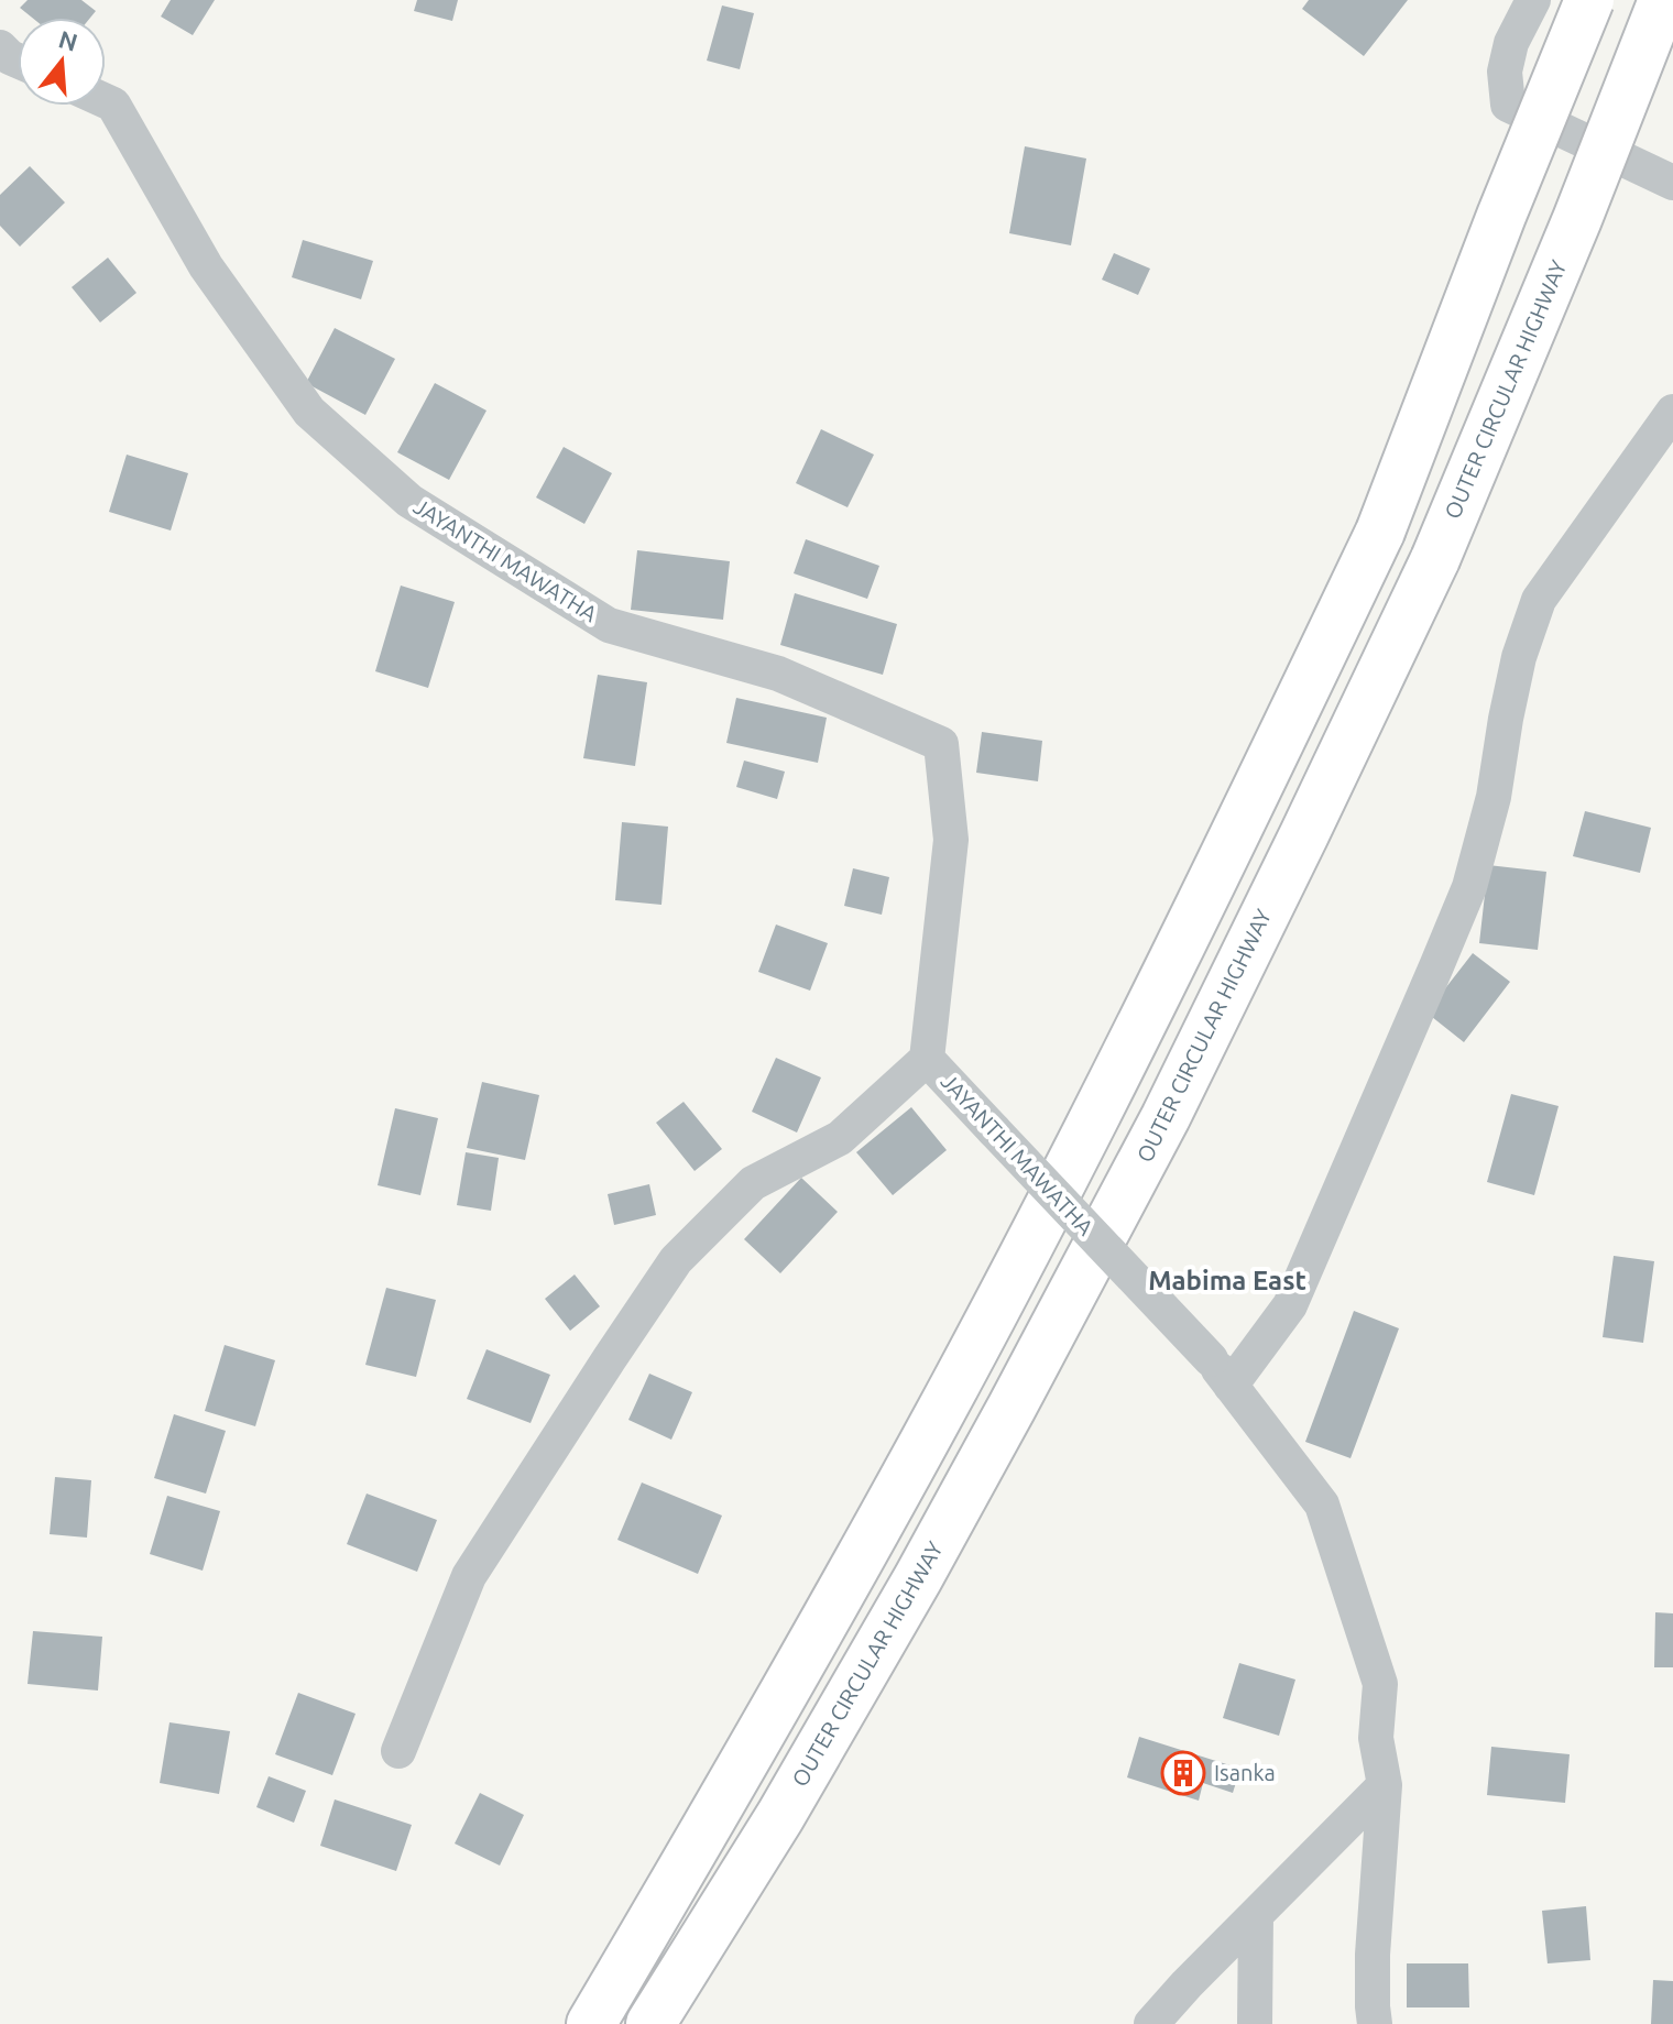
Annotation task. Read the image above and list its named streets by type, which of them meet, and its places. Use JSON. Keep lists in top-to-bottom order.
{
  "streets": {
    "highway": ["OUTER CIRCULAR HIGHWAY"],
    "street": ["JAYANTHI MAWATHA"]
  },
  "districts": ["Mabima East"],
  "places": {
    "building": ["Isanka"]
  },
  "north": "top"
}
